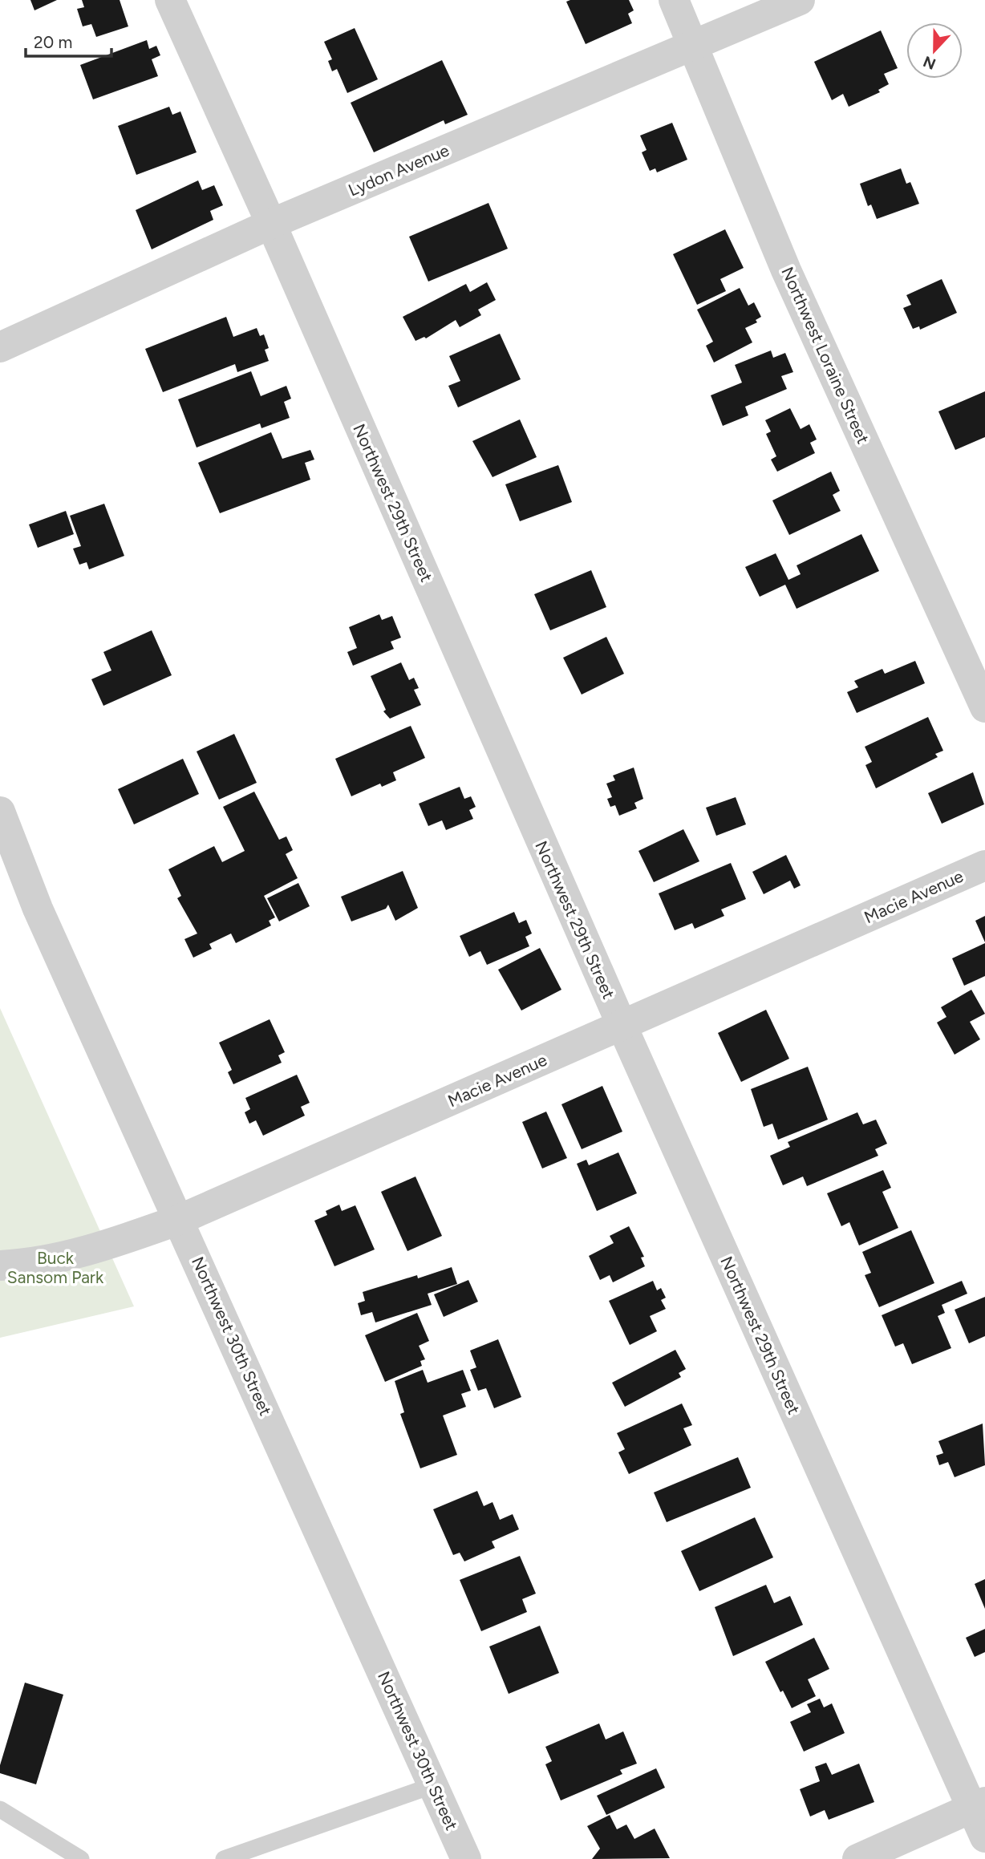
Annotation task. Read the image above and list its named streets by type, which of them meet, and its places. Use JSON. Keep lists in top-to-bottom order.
{
  "streets": {
    "street": [
      "Lydon Avenue",
      "Northwest Loraine Street",
      "Northwest 29th Street",
      "Macie Avenue",
      "Northwest 30th Street"
    ]
  },
  "crossings": [
    ["Lydon Avenue", "Northwest Loraine Street"],
    ["Lydon Avenue", "Northwest 29th Street"],
    ["Northwest 29th Street", "Macie Avenue"],
    ["Macie Avenue", "Northwest 30th Street"]
  ],
  "parks": ["Buck Sansom Park"],
  "scale_bar": "20 m",
  "north": "bottom"
}
